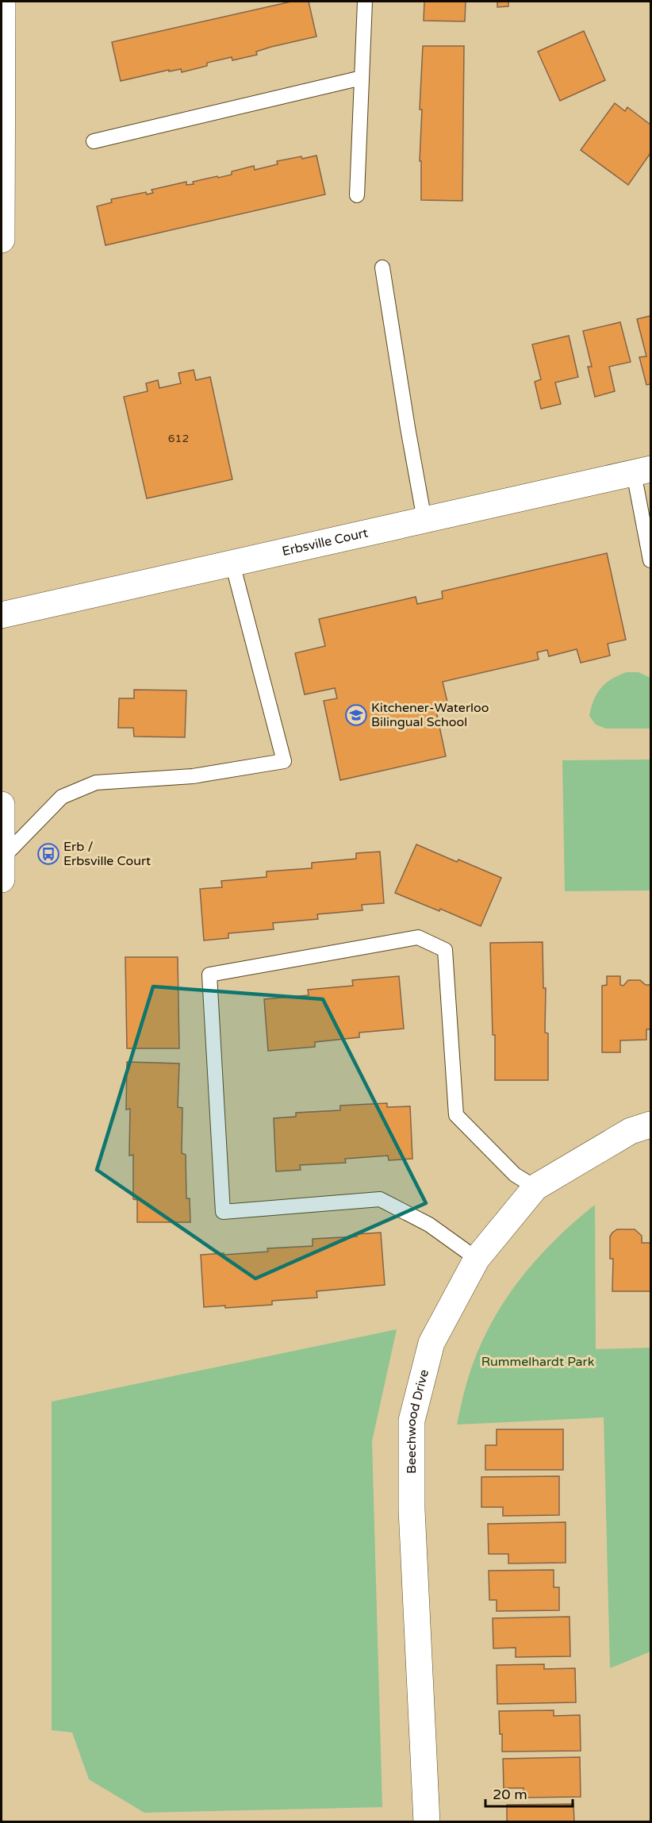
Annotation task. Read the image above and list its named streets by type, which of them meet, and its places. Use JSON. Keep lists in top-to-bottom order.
{
  "streets": {
    "street": ["Erbsville Court", "Beechwood Drive"]
  },
  "parks": ["Rummelhardt Park"],
  "places": {
    "school or university": ["Kitchener-Waterloo Bilingual School"],
    "bus stop": ["Erb / Erbsville Court"]
  },
  "house_numbers": ["612"],
  "scale_bar": "20 m"
}
